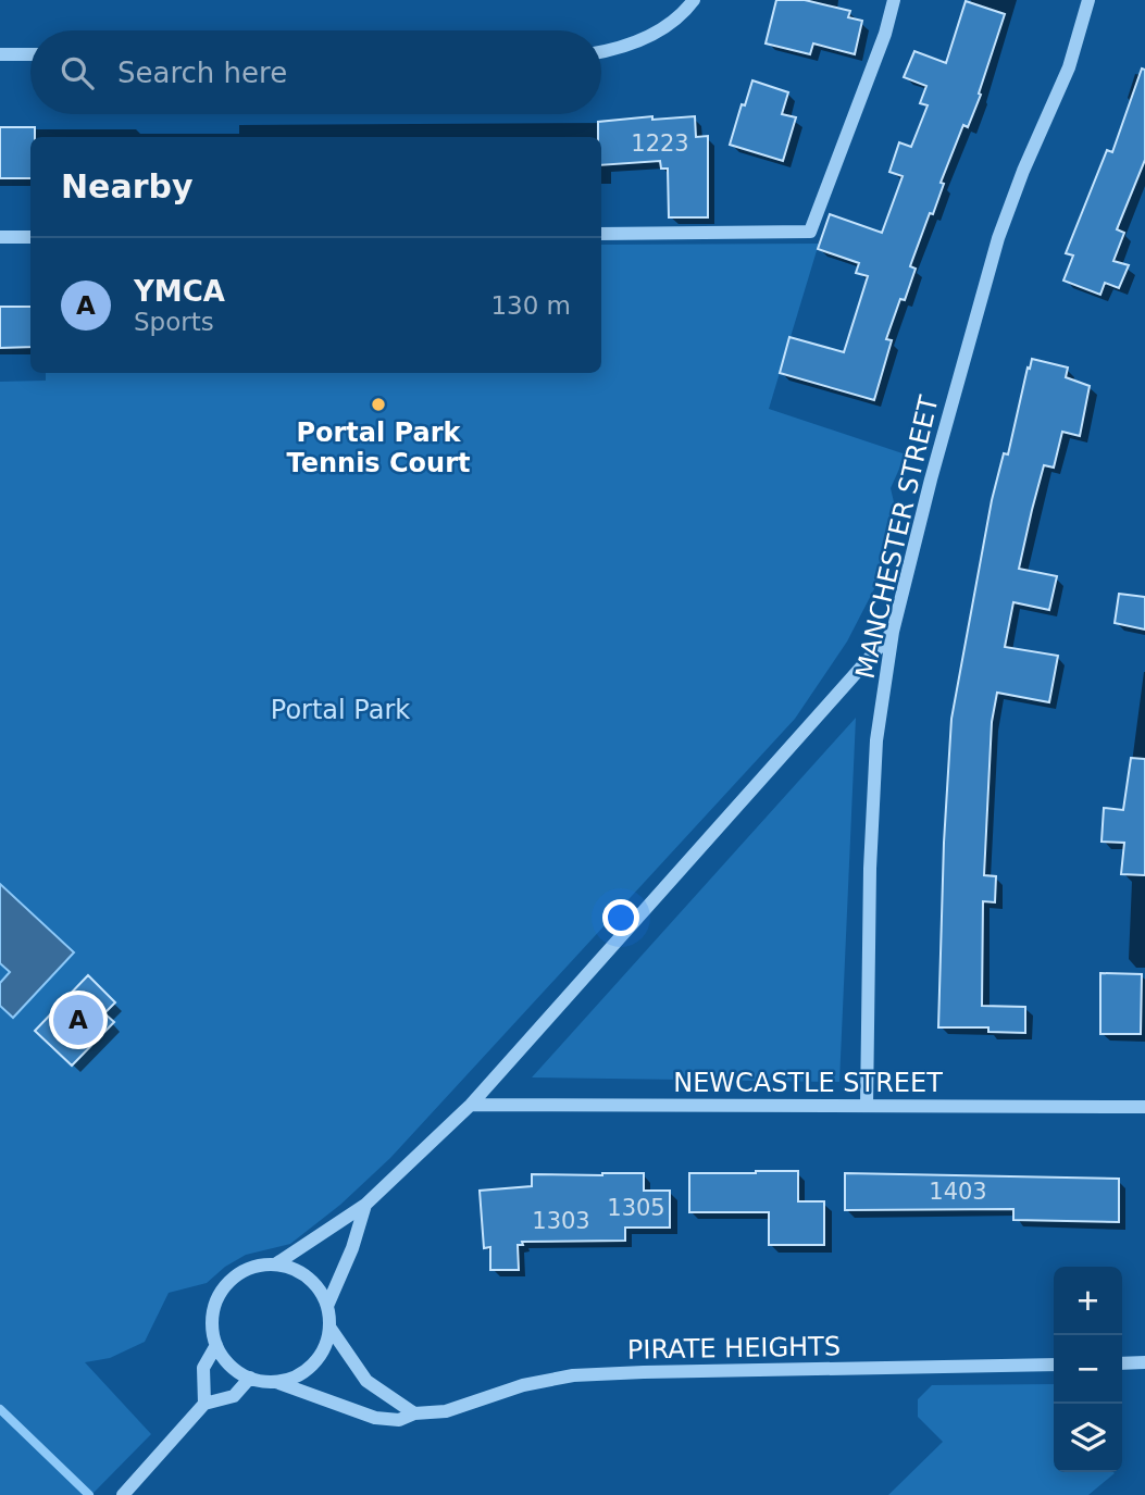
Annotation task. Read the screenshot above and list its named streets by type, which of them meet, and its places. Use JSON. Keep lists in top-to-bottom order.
{
  "streets": {
    "street": ["MANCHESTER STREET", "NEWCASTLE STREET", "PIRATE HEIGHTS"]
  },
  "crossings": [
    ["MANCHESTER STREET", "NEWCASTLE STREET"]
  ],
  "parks": ["Portal Park"],
  "places": ["Portal Park Tennis Court"],
  "house_numbers": [
    "1223",
    "1403",
    "1305",
    "1303"
  ],
  "page": {
    "search": "Search here",
    "heading": "Nearby",
    "list": [
      {
        "mark": "A",
        "name": "YMCA",
        "note": "Sports",
        "value": "130 m"
      }
    ],
    "pins": "A",
    "map_buttons": ["+", "−"]
  }
}
